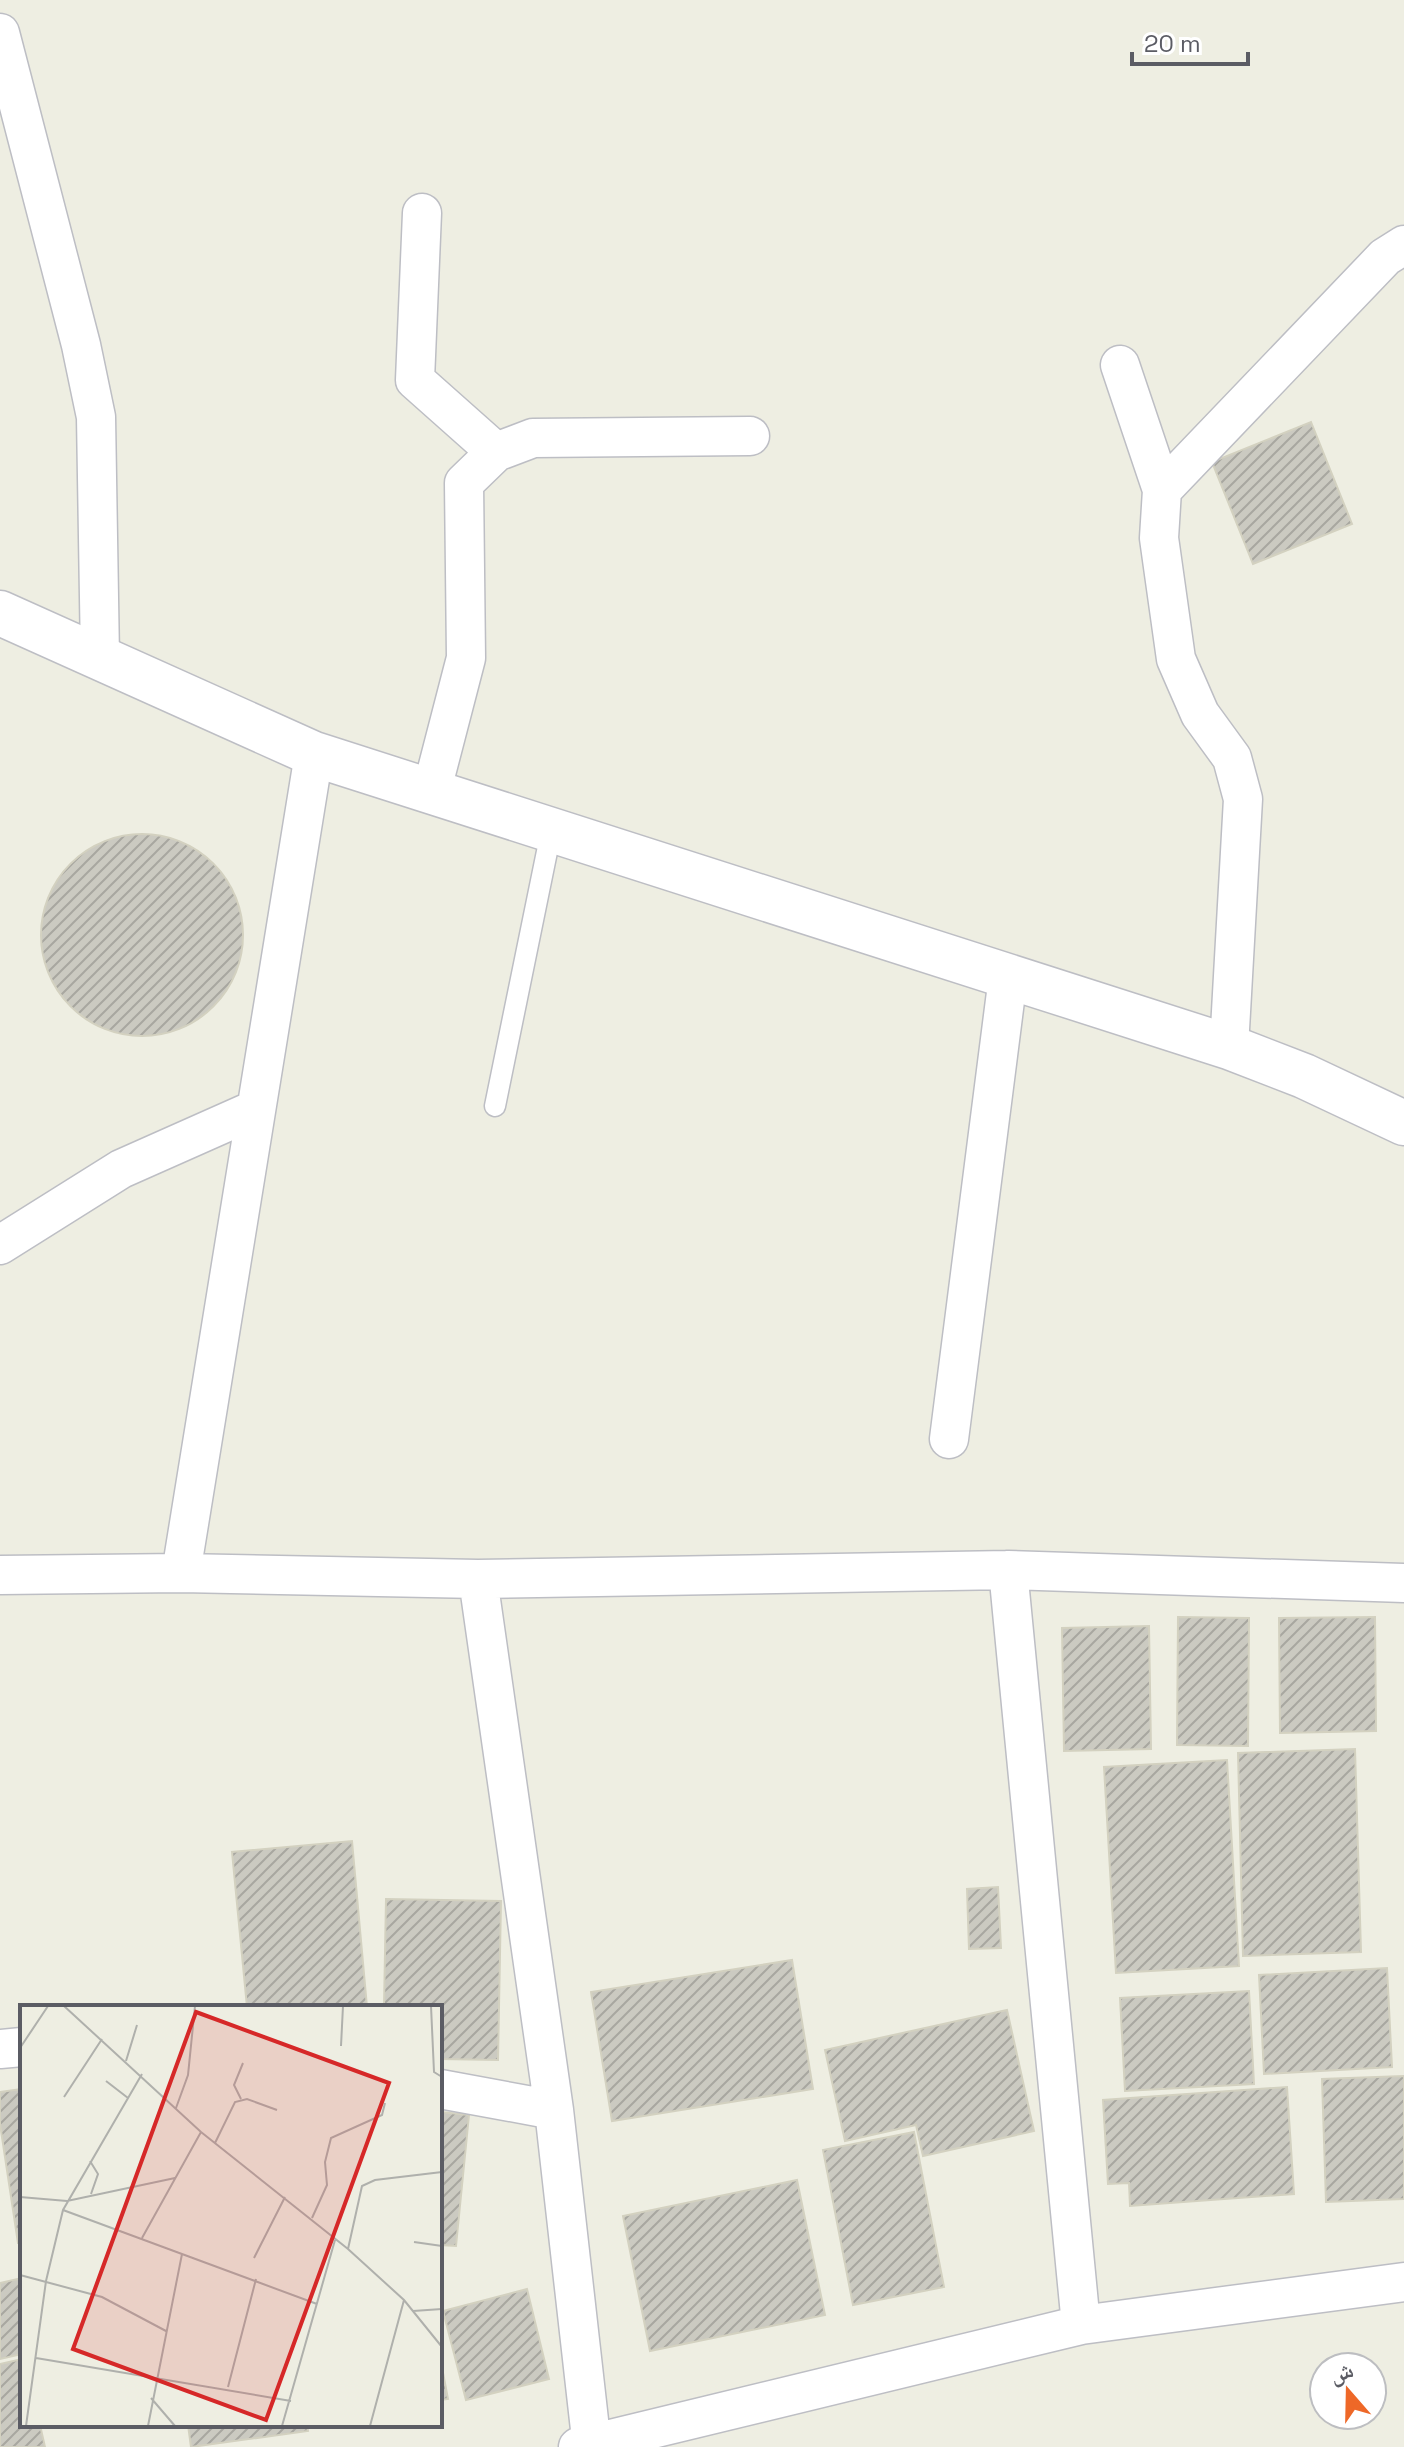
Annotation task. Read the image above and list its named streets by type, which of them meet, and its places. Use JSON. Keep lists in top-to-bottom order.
{
  "scale_bar": "20 m",
  "north": "top"
}
